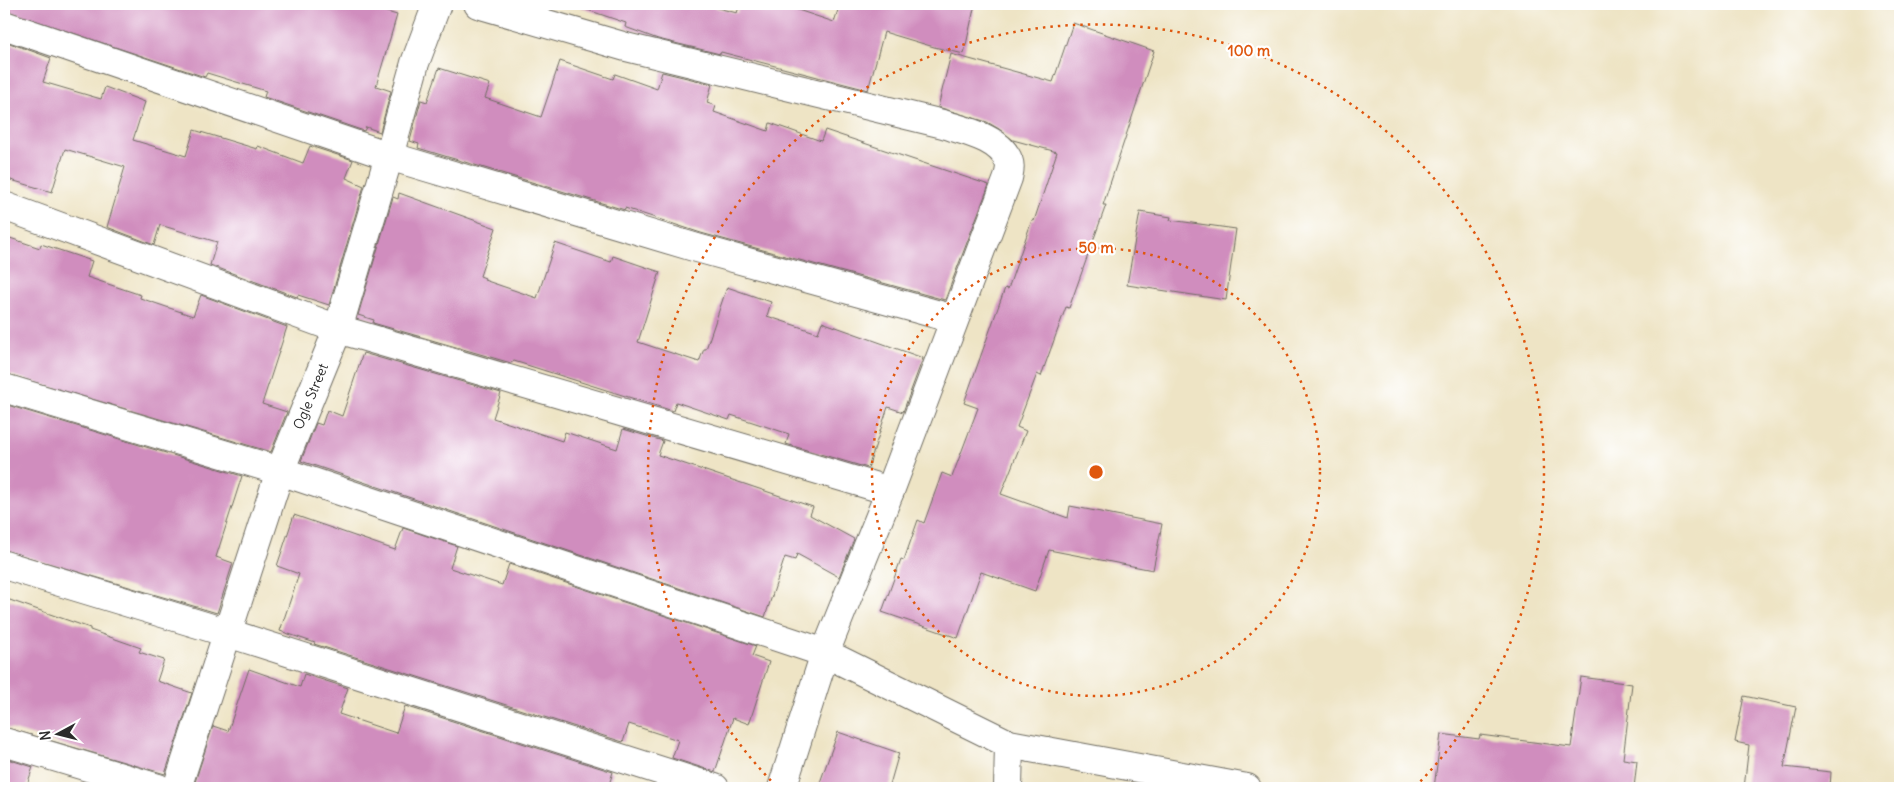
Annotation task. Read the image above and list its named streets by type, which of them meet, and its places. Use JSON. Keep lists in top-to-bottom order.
{
  "streets": {
    "street": ["Ogle Street"]
  },
  "north": "left",
  "rings": ["100 m", "50 m"]
}
